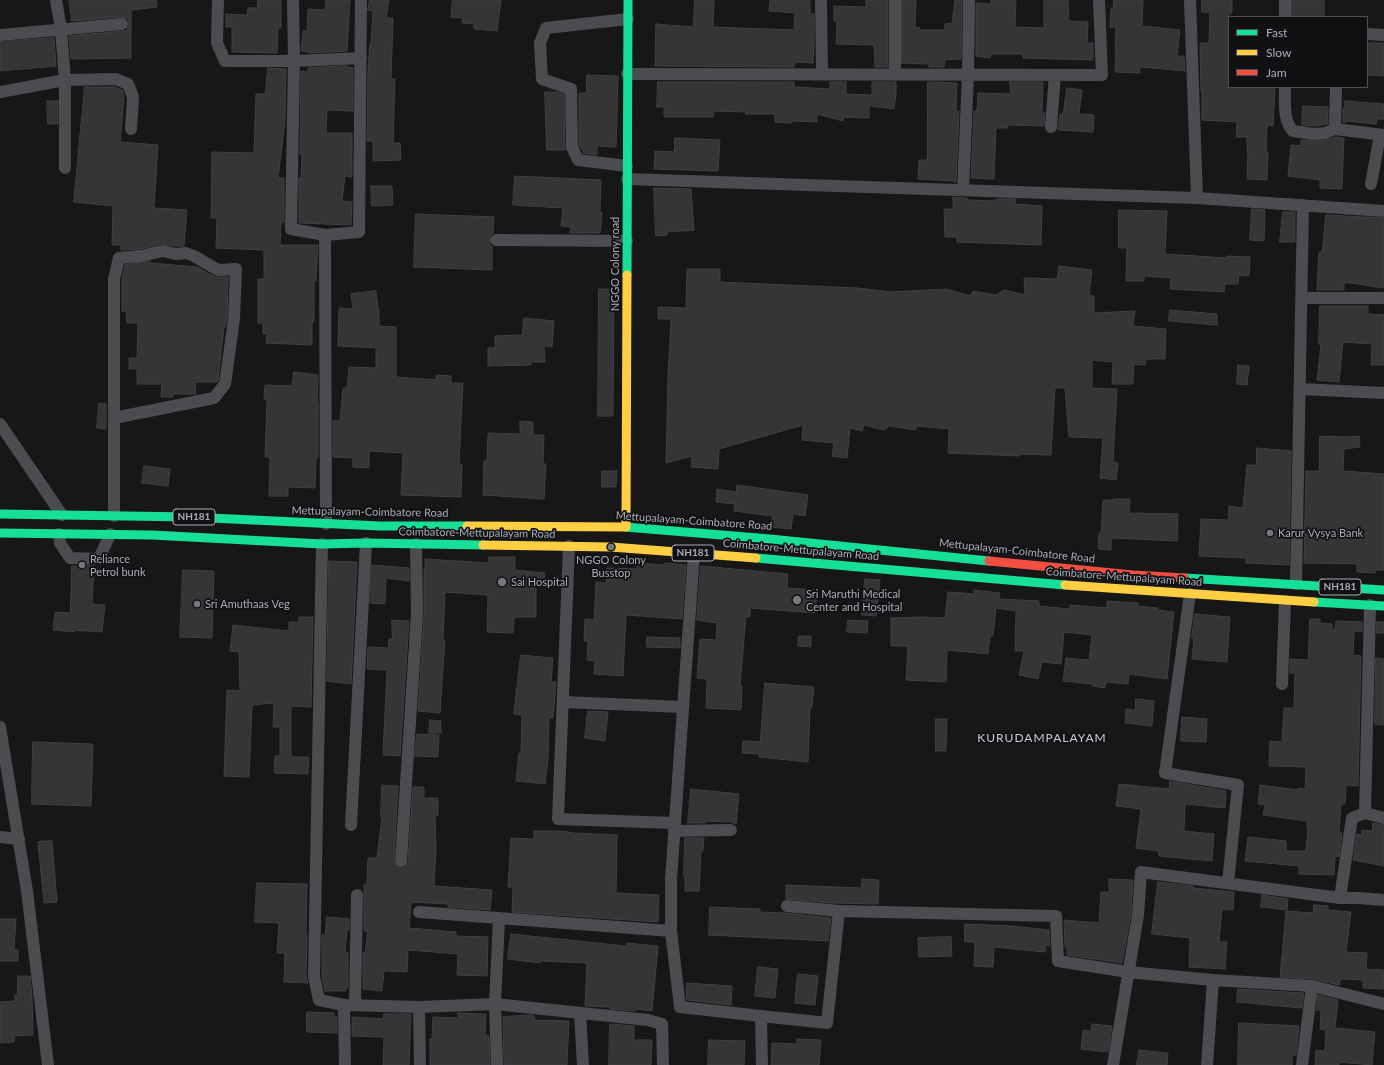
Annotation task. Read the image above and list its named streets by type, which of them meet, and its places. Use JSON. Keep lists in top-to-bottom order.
{
  "streets": {
    "main road": [
      "NGGO Colony road",
      "Mettupalayam-Coimbatore Road",
      "NH181",
      "Coimbatore-Mettupalayam Road"
    ]
  },
  "crossings": [
    ["NGGO Colony road", "Mettupalayam-Coimbatore Road"],
    ["NGGO Colony road", "Coimbatore-Mettupalayam Road"],
    ["Mettupalayam-Coimbatore Road", "Coimbatore-Mettupalayam Road"]
  ],
  "districts": ["KURUDAMPALAYAM"],
  "places": [
    "Karur Vysya Bank",
    "NGGO Colony Busstop",
    "Reliance Petrol bunk",
    "Sai Hospital",
    "Sri Maruthi Medical Center and Hospital",
    "Sri Amuthaas Veg"
  ],
  "legend": ["Fast", "Slow", "Jam"]
}
